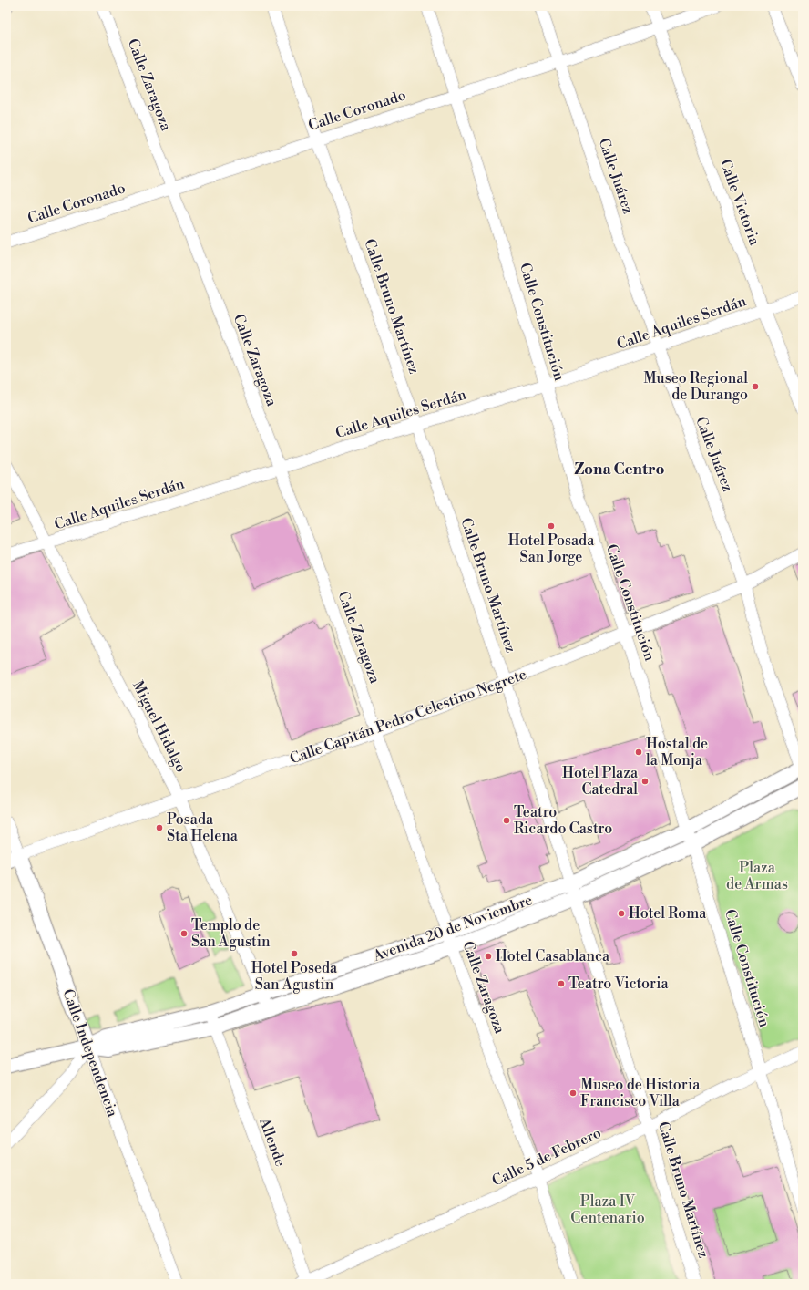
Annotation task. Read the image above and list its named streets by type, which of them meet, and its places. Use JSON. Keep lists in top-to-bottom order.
{
  "streets": {
    "main road": ["Avenida 20 de Noviembre", "Calle Independencia"],
    "street": [
      "Calle Zaragoza",
      "Calle Coronado",
      "Calle Juárez",
      "Calle Victoria",
      "Calle Bruno Martínez",
      "Calle Constitución",
      "Calle Aquiles Serdán",
      "Calle Capitán Pedro Celestino Negrete",
      "Miguel Hidalgo",
      "Allende",
      "Calle 5 de Febrero"
    ]
  },
  "crossings": [
    ["Calle Zaragoza", "Calle Coronado"],
    ["Calle Zaragoza", "Calle Aquiles Serdán"],
    ["Calle Zaragoza", "Calle Capitán Pedro Celestino Negrete"],
    ["Calle Zaragoza", "Avenida 20 de Noviembre"],
    ["Calle Zaragoza", "Calle 5 de Febrero"],
    ["Calle Coronado", "Calle Juárez"],
    ["Calle Coronado", "Calle Victoria"],
    ["Calle Coronado", "Calle Bruno Martínez"],
    ["Calle Coronado", "Calle Constitución"],
    ["Calle Juárez", "Calle Aquiles Serdán"],
    ["Calle Juárez", "Calle Capitán Pedro Celestino Negrete"],
    ["Calle Juárez", "Avenida 20 de Noviembre"],
    ["Calle Victoria", "Calle Aquiles Serdán"],
    ["Calle Bruno Martínez", "Calle Aquiles Serdán"],
    ["Calle Bruno Martínez", "Calle Capitán Pedro Celestino Negrete"],
    ["Calle Bruno Martínez", "Avenida 20 de Noviembre"],
    ["Calle Bruno Martínez", "Calle 5 de Febrero"],
    ["Calle Constitución", "Calle Aquiles Serdán"],
    ["Calle Constitución", "Calle Capitán Pedro Celestino Negrete"],
    ["Calle Constitución", "Avenida 20 de Noviembre"],
    ["Calle Constitución", "Calle 5 de Febrero"],
    ["Calle Aquiles Serdán", "Miguel Hidalgo"],
    ["Calle Capitán Pedro Celestino Negrete", "Miguel Hidalgo"],
    ["Calle Capitán Pedro Celestino Negrete", "Calle Independencia"],
    ["Miguel Hidalgo", "Avenida 20 de Noviembre"],
    ["Avenida 20 de Noviembre", "Calle Independencia"],
    ["Avenida 20 de Noviembre", "Allende"],
    ["Allende", "Calle 5 de Febrero"]
  ],
  "districts": ["Zona Centro"],
  "parks": ["Plaza de Armas", "Plaza IV Centenario"],
  "places": [
    "Museo Regional de Durango",
    "Hotel Posada San Jorge",
    "Hostal de la Monja",
    "Hotel Plaza Catedral",
    "Teatro Ricardo Castro",
    "Posada Sta Helena",
    "Hotel Roma",
    "Templo de San Agustin",
    "Hotel Poseda San Agustin",
    "Hotel Casablanca",
    "Teatro Victoria",
    "Museo de Historia Francisco Villa"
  ]
}
